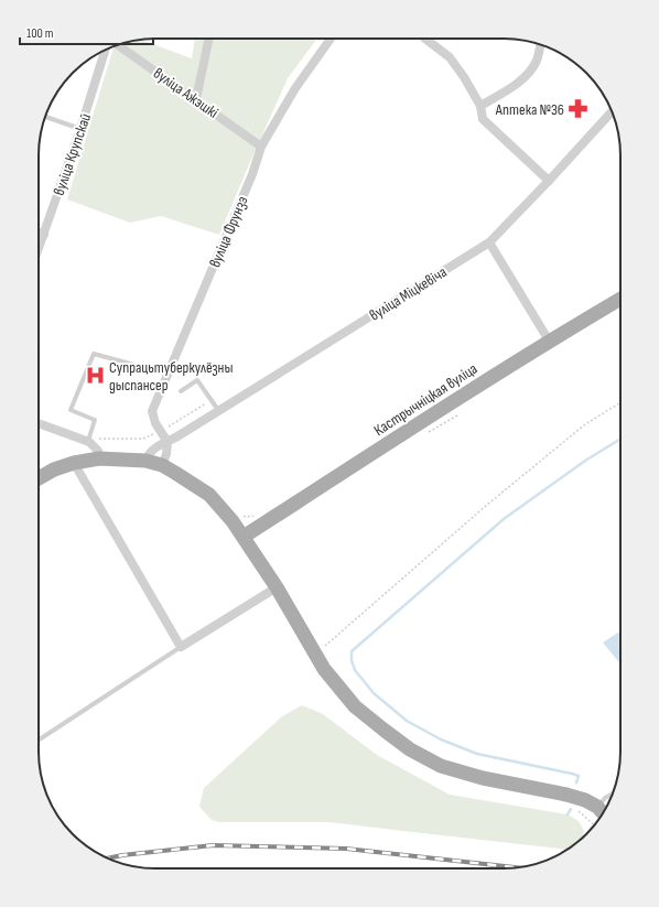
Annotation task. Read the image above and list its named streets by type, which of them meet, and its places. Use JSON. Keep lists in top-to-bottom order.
{
  "streets": {
    "main road": ["Кастрычніцкая вуліца"],
    "street": [
      "вуліца Ажэшкі",
      "вуліца Крупскай",
      "вуліца Фрунзэ",
      "вуліца Міцкевіча"
    ]
  },
  "crossings": [
    ["вуліца Ажэшкі", "вуліца Фрунзэ"],
    ["вуліца Фрунзэ", "вуліца Міцкевіча"]
  ],
  "places": {
    "pharmacy": ["Аптека №36"],
    "hospital": ["Супрацьтуберкулёзны дыспансер"]
  },
  "scale_bar": "100 m"
}
